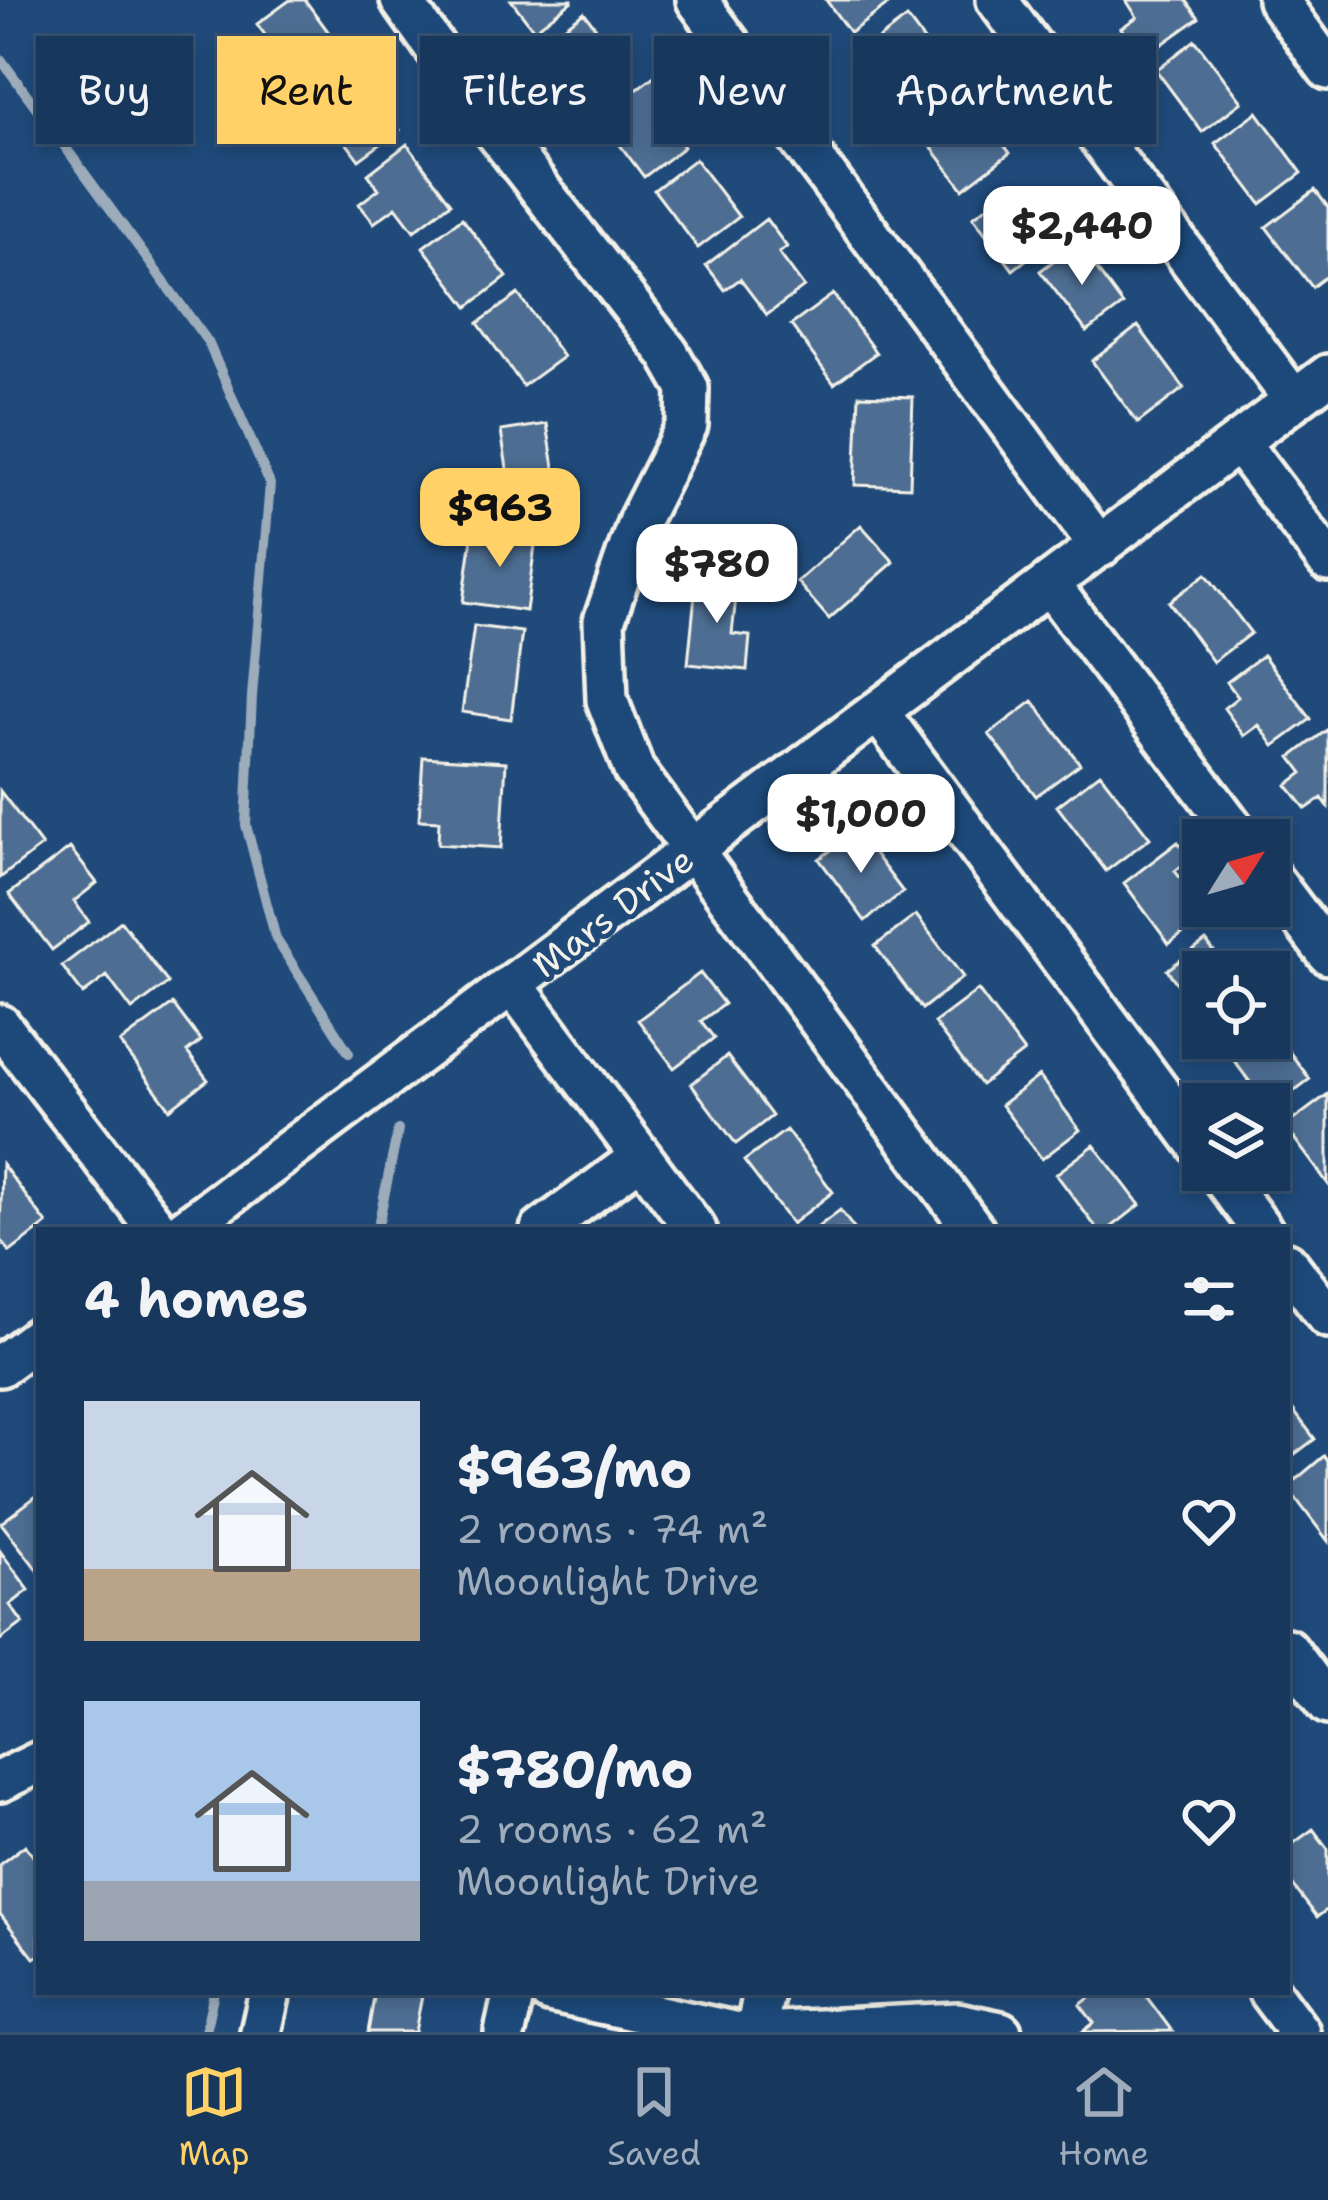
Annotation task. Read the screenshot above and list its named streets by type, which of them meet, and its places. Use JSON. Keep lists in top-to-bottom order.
{
  "streets": {
    "street": ["Mars Drive"]
  },
  "north": "top right",
  "page": {
    "chip": [
      "Buy",
      "Rent",
      "Filters",
      "New",
      "Apartment"
    ],
    "price": [
      "$2,440",
      "$963",
      "$780",
      "$1,000"
    ],
    "heading": "4 homes",
    "list": [
      {
        "name": "$963/mo",
        "note": "2 rooms · 74 m² · Moonlight Drive"
      },
      {
        "name": "$780/mo",
        "note": "2 rooms · 62 m² · Moonlight Drive"
      }
    ],
    "tabs": ["Map", "Saved", "Home"]
  }
}
